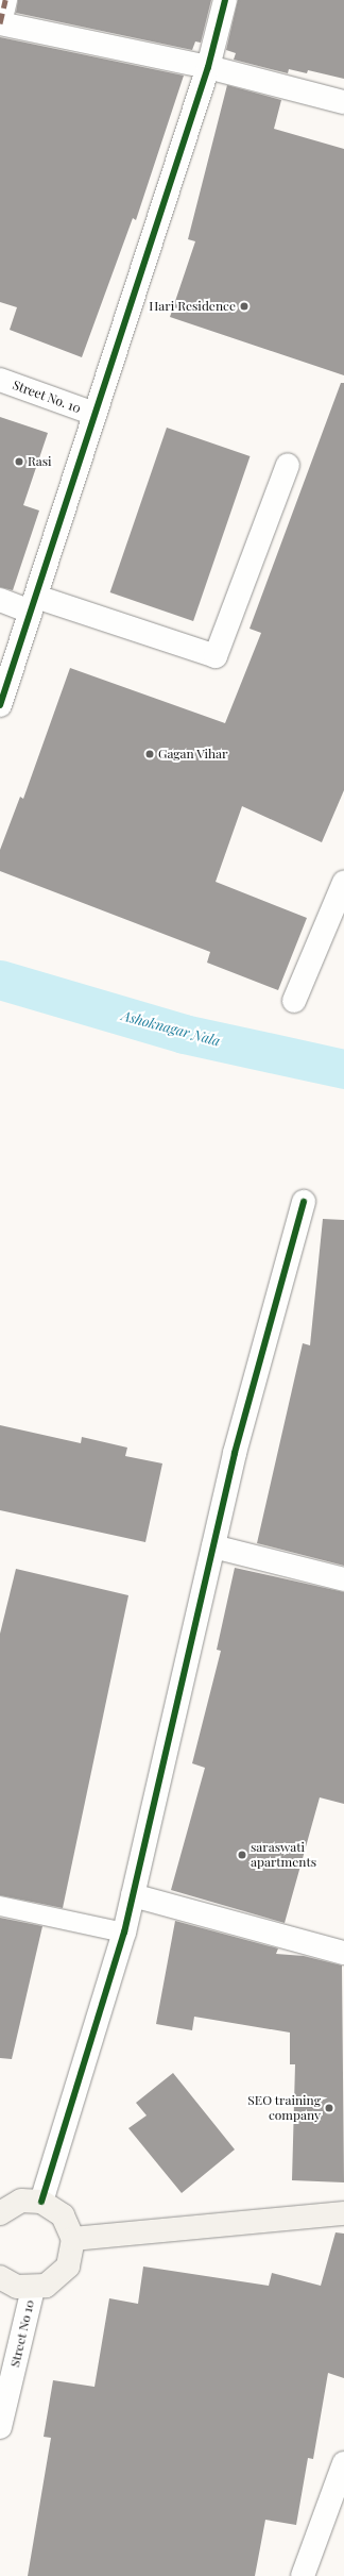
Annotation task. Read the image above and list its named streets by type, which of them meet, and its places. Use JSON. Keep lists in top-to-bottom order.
{
  "streets": {
    "street": ["Street No. 10", "Street No 10"]
  },
  "water": ["Ashoknagar Nala"],
  "places": [
    "Hari Residence",
    "Rasi",
    "Gagan Vihar",
    "saraswati apartments",
    "SEO training company"
  ]
}
